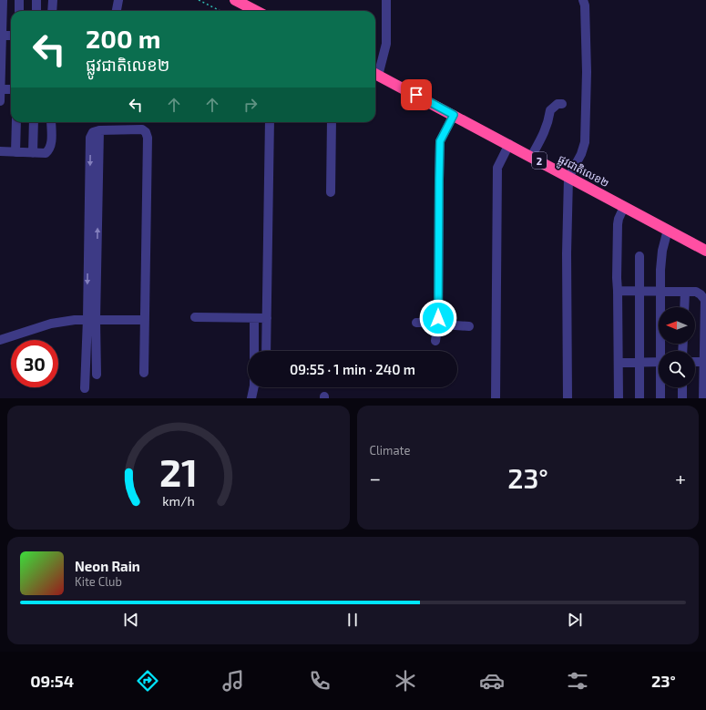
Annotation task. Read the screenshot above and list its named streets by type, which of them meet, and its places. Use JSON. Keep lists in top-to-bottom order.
{
  "streets": {
    "highway": ["2", "ផ្លូវជាតិលេខ២"]
  },
  "north": "left",
  "page": {
    "turn": ["200 m", "ផ្លូវជាតិលេខ២"],
    "limit": "30",
    "trip": "09:55 · 1 min · 240 m",
    "tile": "Climate",
    "heat": ["−", "23°", "+"],
    "song": ["Neon Rain", "Kite Club"],
    "tabs": ["09:54", "23°"],
    "gauge": ["21", "km/h"]
  }
}
